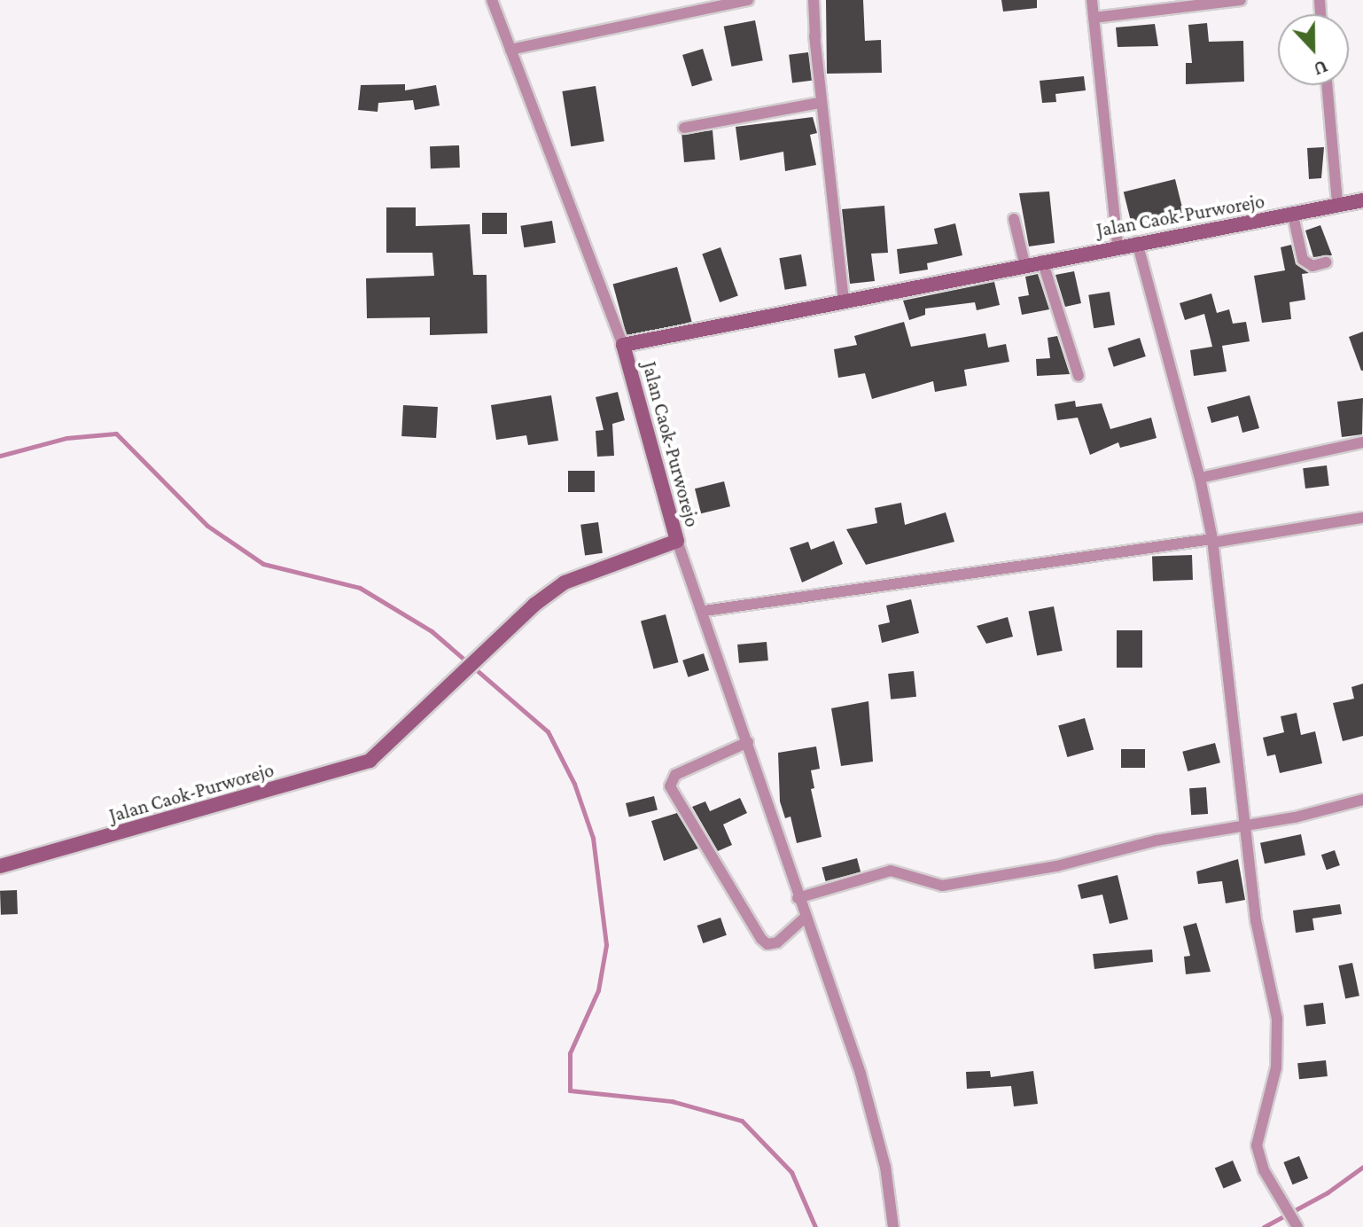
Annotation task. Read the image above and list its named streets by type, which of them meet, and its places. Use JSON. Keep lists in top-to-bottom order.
{
  "streets": {
    "street": ["Jalan Caok-Purworejo"]
  },
  "north": "bottom"
}
